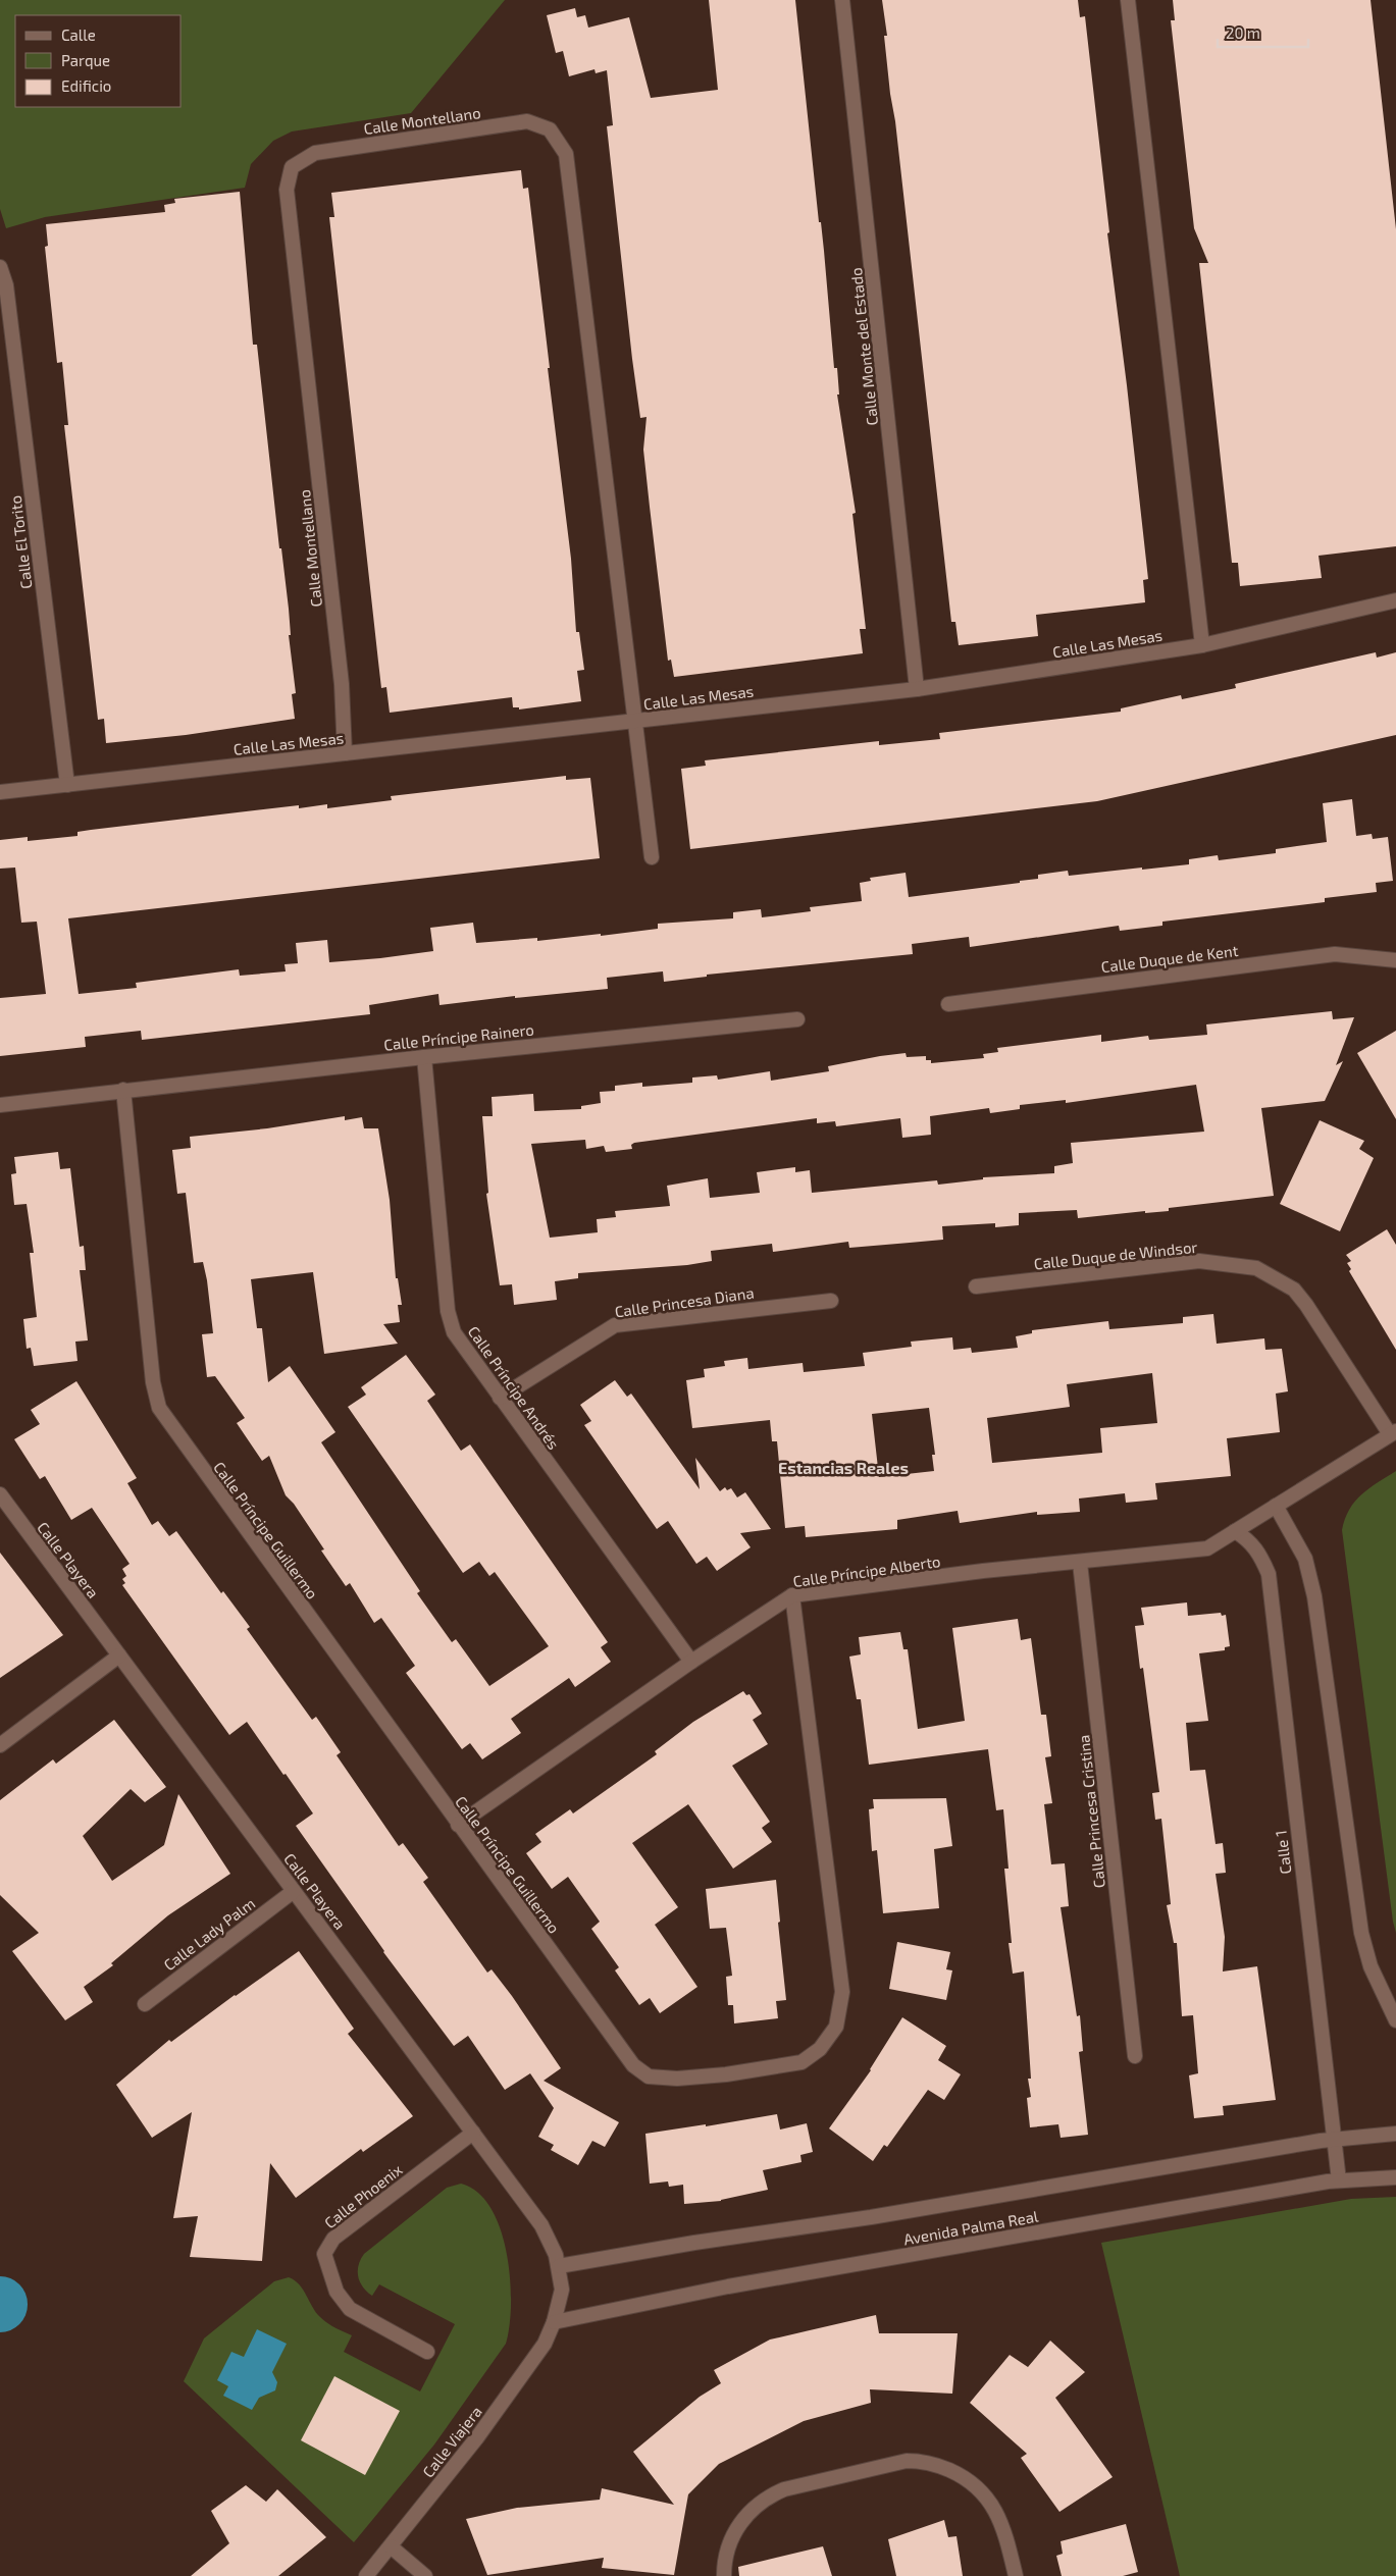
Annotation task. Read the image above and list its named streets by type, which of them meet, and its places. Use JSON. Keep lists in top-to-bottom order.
{
  "streets": {
    "street": [
      "Calle Montellano",
      "Calle Monte del Estado",
      "Calle El Torito",
      "Calle Las Mesas",
      "Calle Duque de Kent",
      "Calle Príncipe Rainero",
      "Calle Duque de Windsor",
      "Calle Princesa Diana",
      "Calle Príncipe Andrés",
      "Calle Príncipe Guillermo",
      "Calle Playera",
      "Calle Príncipe Alberto",
      "Calle Princesa Cristina",
      "Calle 1",
      "Calle Lady Palm",
      "Calle Phoenix",
      "Avenida Palma Real",
      "Calle Viajera"
    ]
  },
  "crossings": [
    ["Calle Montellano", "Calle Las Mesas"],
    ["Calle Monte del Estado", "Calle Las Mesas"],
    ["Calle El Torito", "Calle Las Mesas"],
    ["Calle Príncipe Rainero", "Calle Príncipe Andrés"],
    ["Calle Príncipe Rainero", "Calle Príncipe Guillermo"],
    ["Calle Princesa Diana", "Calle Príncipe Andrés"],
    ["Calle Príncipe Andrés", "Calle Príncipe Alberto"],
    ["Calle Príncipe Guillermo", "Calle Príncipe Alberto"],
    ["Calle Playera", "Calle Lady Palm"],
    ["Calle Playera", "Calle Phoenix"],
    ["Calle Playera", "Avenida Palma Real"],
    ["Calle Playera", "Calle Viajera"],
    ["Calle Príncipe Alberto", "Calle Princesa Cristina"],
    ["Calle Príncipe Alberto", "Calle 1"],
    ["Calle 1", "Avenida Palma Real"],
    ["Avenida Palma Real", "Calle Viajera"]
  ],
  "districts": ["Estancias Reales"],
  "legend": ["Calle", "Parque", "Edificio"],
  "scale_bar": "20 m"
}
